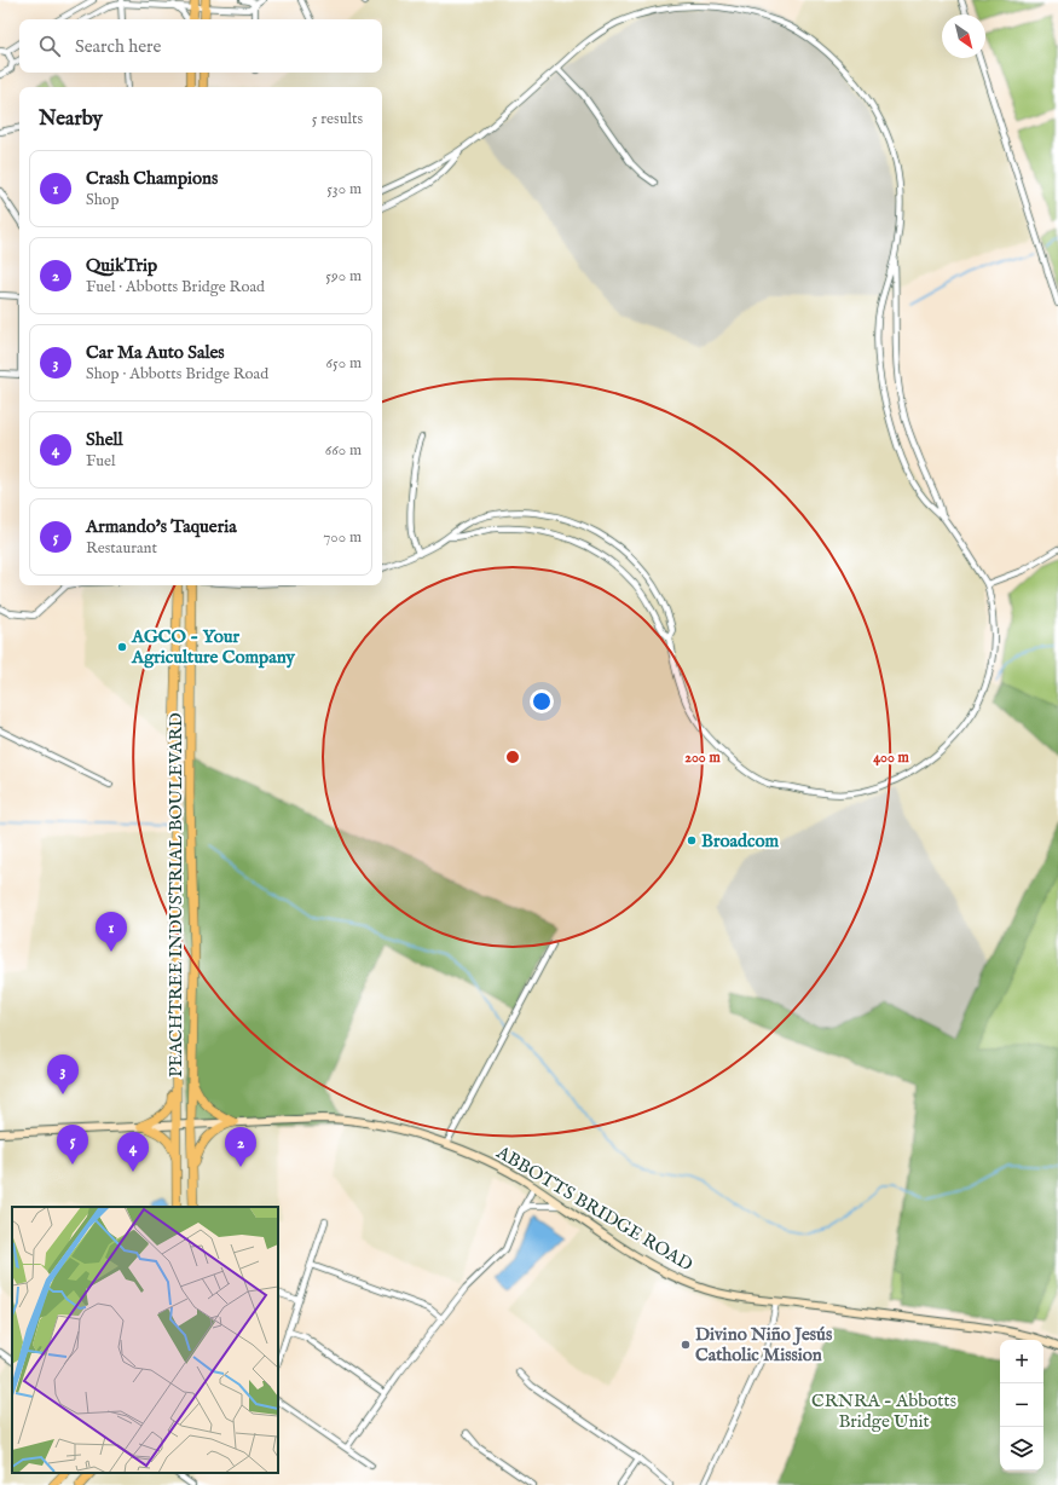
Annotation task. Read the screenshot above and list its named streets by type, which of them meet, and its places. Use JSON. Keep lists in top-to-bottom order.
{
  "streets": {
    "highway": ["PEACHTREE INDUSTRIAL BOULEVARD"],
    "main road": ["ABBOTTS BRIDGE ROAD"]
  },
  "crossings": [
    ["PEACHTREE INDUSTRIAL BOULEVARD", "ABBOTTS BRIDGE ROAD"]
  ],
  "parks": ["CRNRA - Abbotts Bridge Unit"],
  "places": ["AGCO - Your Agriculture Company", "Broadcom", "Divino Niño Jesús Catholic Mission"],
  "north": "bottom right",
  "page": {
    "search": "Search here",
    "heading": ["Nearby", "5 results"],
    "list": [
      {
        "mark": "1",
        "name": "Crash Champions",
        "note": "Shop",
        "value": "530 m"
      },
      {
        "mark": "2",
        "name": "QuikTrip",
        "note": "Fuel · Abbotts Bridge Road",
        "value": "590 m"
      },
      {
        "mark": "3",
        "name": "Car Ma Auto Sales",
        "note": "Shop · Abbotts Bridge Road",
        "value": "650 m"
      },
      {
        "mark": "4",
        "name": "Shell",
        "note": "Fuel",
        "value": "660 m"
      },
      {
        "mark": "5",
        "name": "Armando's Taqueria",
        "note": "Restaurant",
        "value": "700 m"
      }
    ],
    "pins": [
      "1",
      "3",
      "5",
      "2",
      "4"
    ],
    "map_buttons": ["+", "−"]
  },
  "rings": ["200 m", "400 m"]
}
